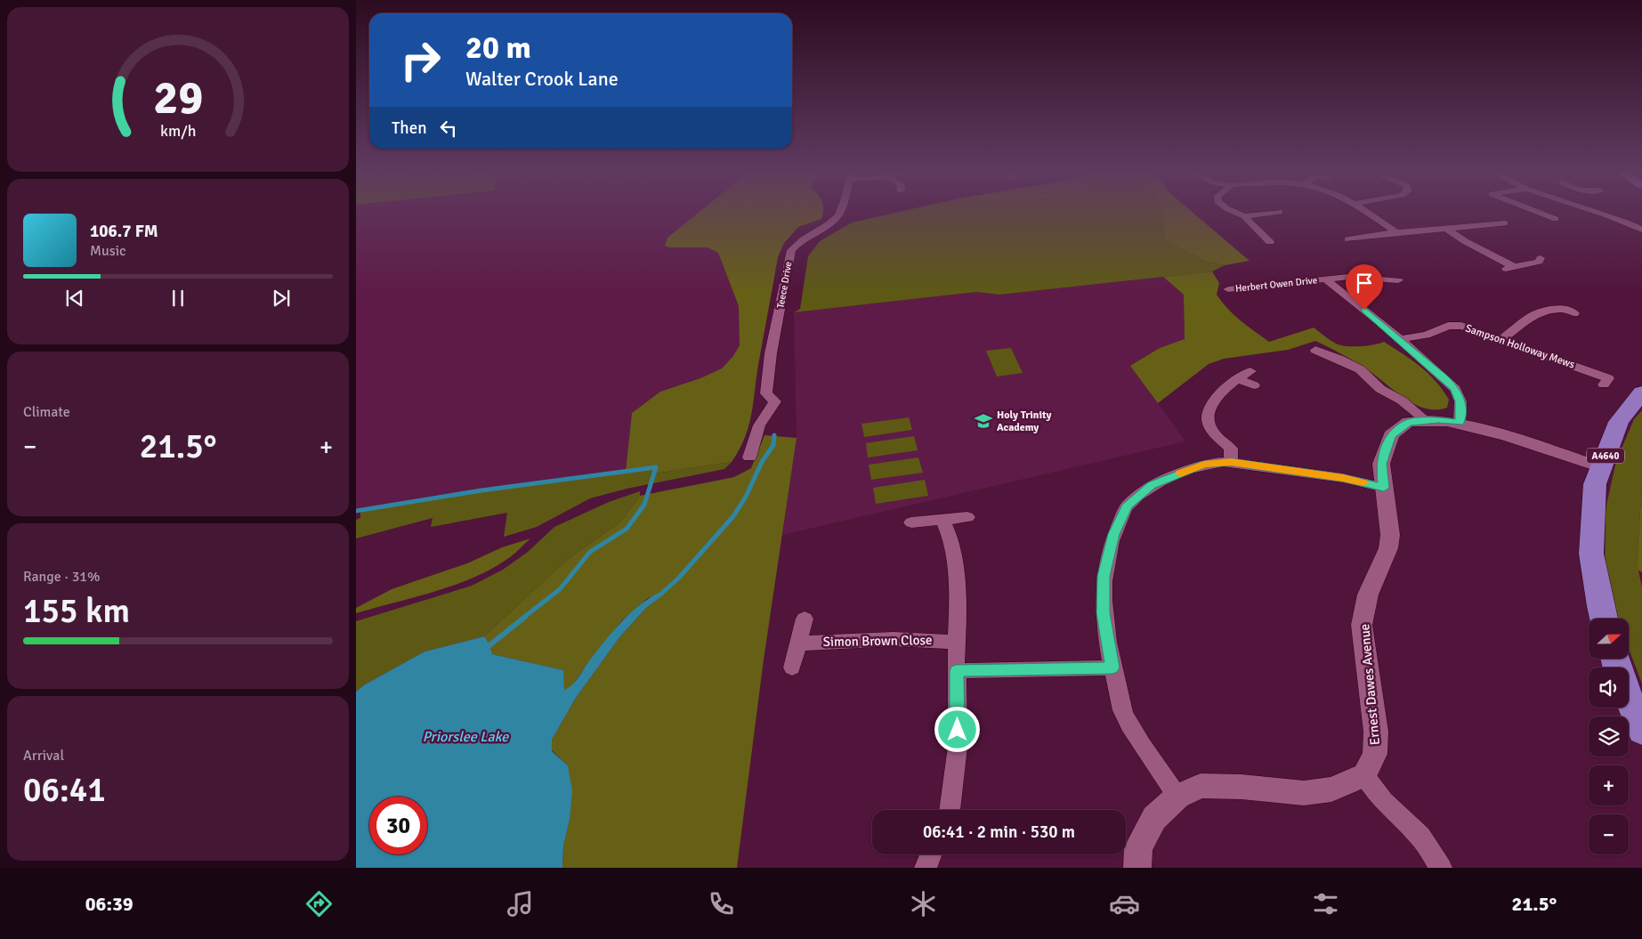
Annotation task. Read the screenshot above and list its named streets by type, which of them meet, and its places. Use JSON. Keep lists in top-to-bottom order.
{
  "streets": {
    "main road": ["A4640"],
    "street": [
      "Herbert Owen Drive",
      "Teece Drive",
      "Sampson Holloway Mews",
      "Simon Brown Close",
      "Ernest Dawes Avenue"
    ]
  },
  "crossings": [
    ["Herbert Owen Drive", "Sampson Holloway Mews"],
    ["A4640", "Ernest Dawes Avenue"]
  ],
  "water": ["Priorslee Lake"],
  "places": {
    "school or university": ["Holy Trinity Academy"]
  },
  "north": "right",
  "page": {
    "turn": ["20 m", "Walter Crook Lane"],
    "then": "Then",
    "song": ["106.7 FM", "Music"],
    "tile": [
      "Climate",
      ["Range · 31%", "155 km"],
      ["Arrival", "06:41"]
    ],
    "heat": ["−", "21.5°", "+"],
    "map_buttons": ["+", "−"],
    "limit": "30",
    "trip": "06:41 · 2 min · 530 m",
    "tabs": ["06:39", "21.5°"],
    "gauge": ["29", "km/h"]
  }
}
